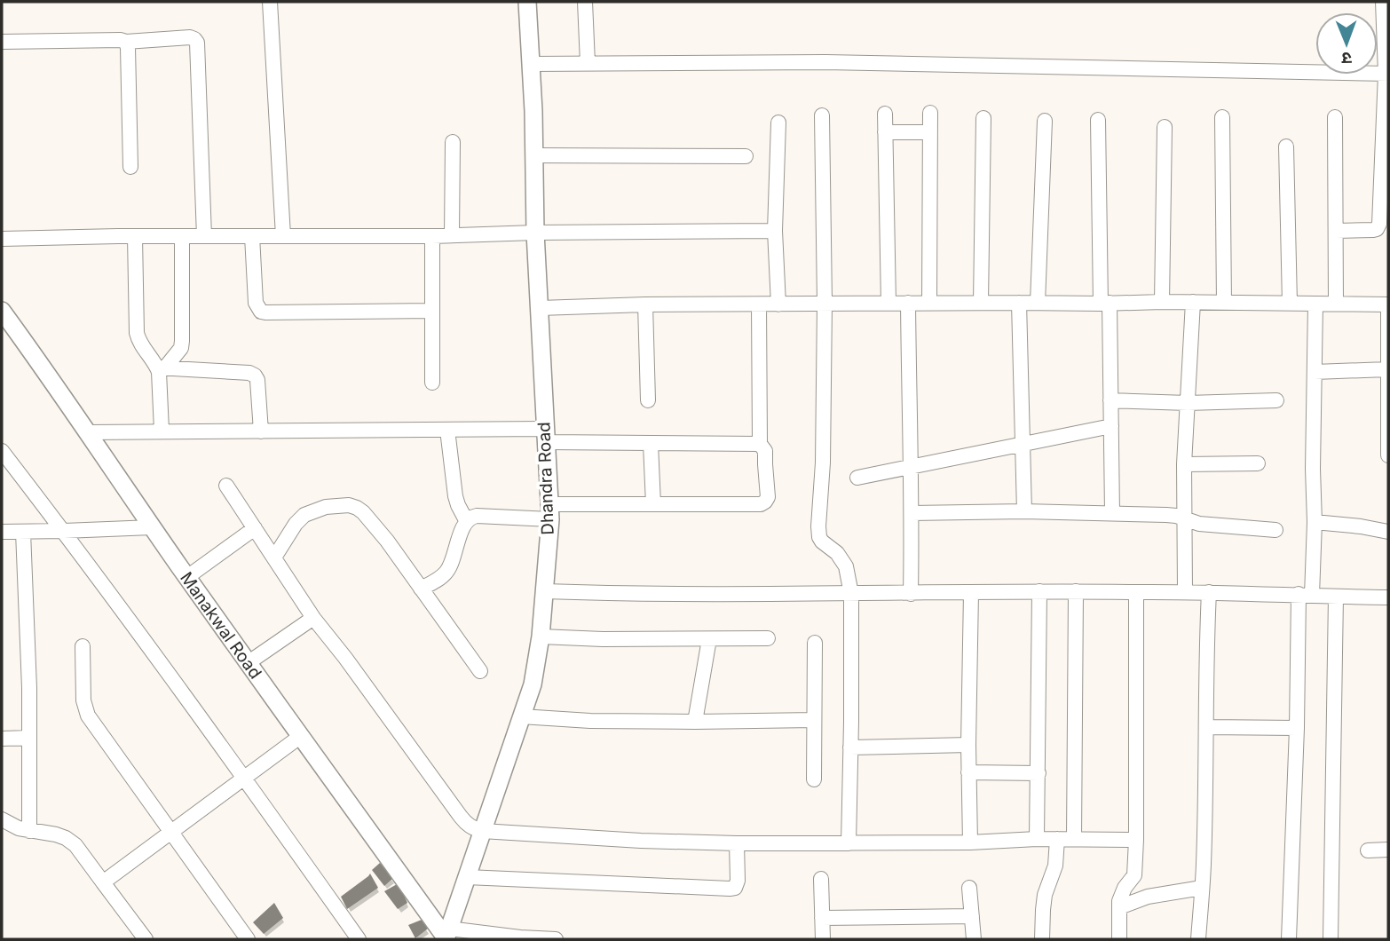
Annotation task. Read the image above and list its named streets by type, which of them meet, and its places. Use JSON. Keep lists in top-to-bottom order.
{
  "streets": {
    "street": ["Dhandra Road", "Manakwal Road"]
  },
  "crossings": [
    ["Dhandra Road", "Manakwal Road"]
  ],
  "north": "bottom"
}
